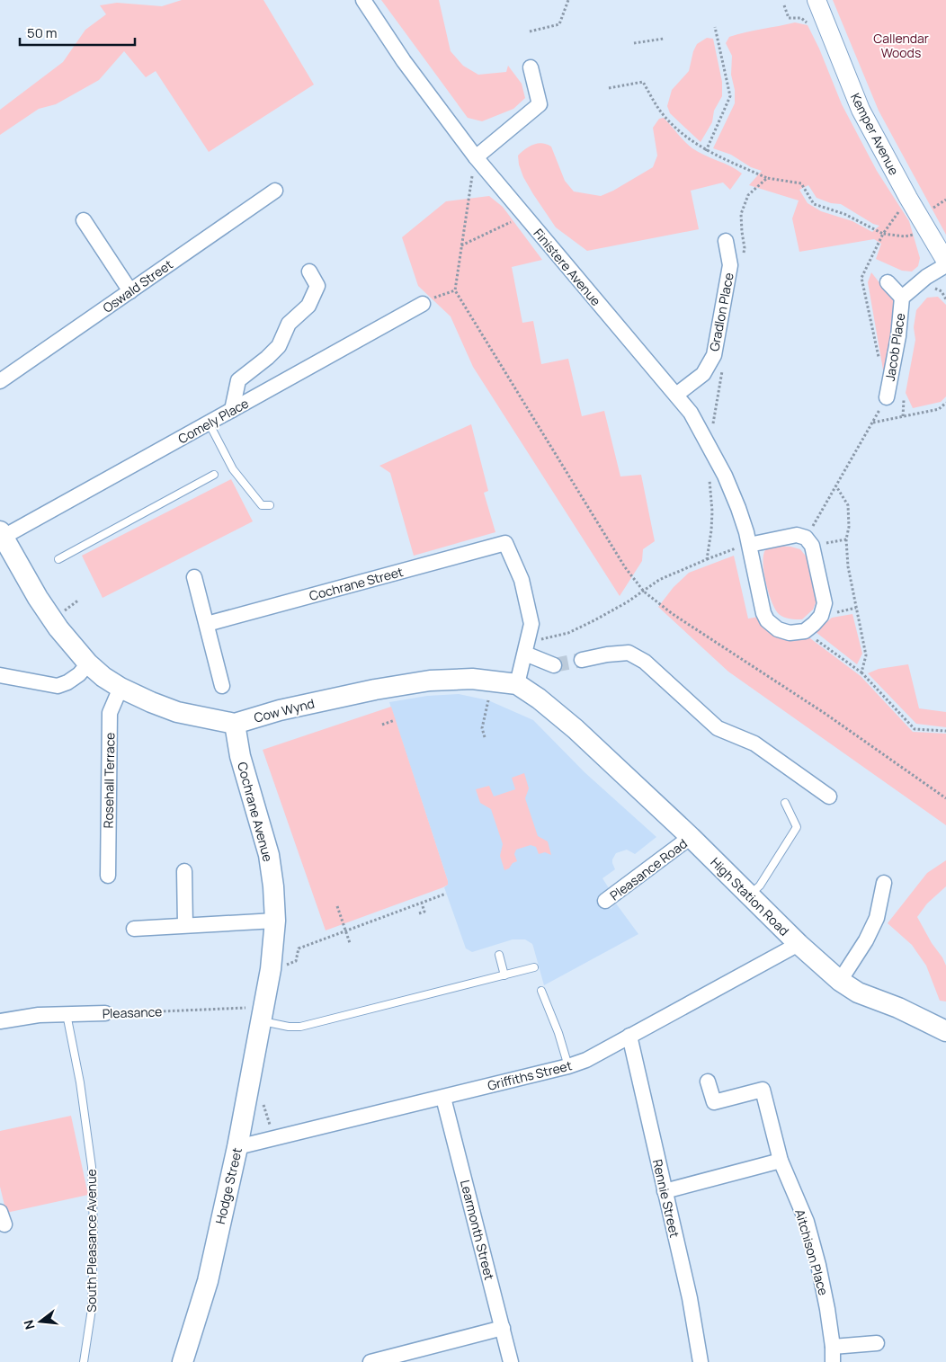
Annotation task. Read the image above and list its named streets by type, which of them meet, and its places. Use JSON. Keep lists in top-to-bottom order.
{
  "streets": {
    "main road": [
      "Cow Wynd",
      "Cochrane Avenue",
      "High Station Road",
      "Hodge Street"
    ],
    "street": [
      "Kemper Avenue",
      "Finistere Avenue",
      "Oswald Street",
      "Gradlon Place",
      "Jacob Place",
      "Comely Place",
      "Cochrane Street",
      "Rosehall Terrace",
      "Pleasance Road",
      "Pleasance",
      "Griffiths Street",
      "Rennie Street",
      "Learmonth Street",
      "Aitchison Place"
    ],
    "lane": ["South Pleasance Avenue"]
  },
  "crossings": [
    ["Finistere Avenue", "Gradlon Place"],
    ["Comely Place", "Cow Wynd"],
    ["Cow Wynd", "Rosehall Terrace"],
    ["Cow Wynd", "Cochrane Avenue"],
    ["Cow Wynd", "High Station Road"],
    ["Cochrane Avenue", "Pleasance"],
    ["Cochrane Avenue", "Hodge Street"],
    ["Pleasance Road", "High Station Road"],
    ["High Station Road", "Griffiths Street"],
    ["Pleasance", "Hodge Street"],
    ["Pleasance", "South Pleasance Avenue"],
    ["Griffiths Street", "Hodge Street"],
    ["Griffiths Street", "Rennie Street"],
    ["Griffiths Street", "Learmonth Street"]
  ],
  "parks": ["Callendar Woods"],
  "scale_bar": "50 m",
  "north": "left"
}
